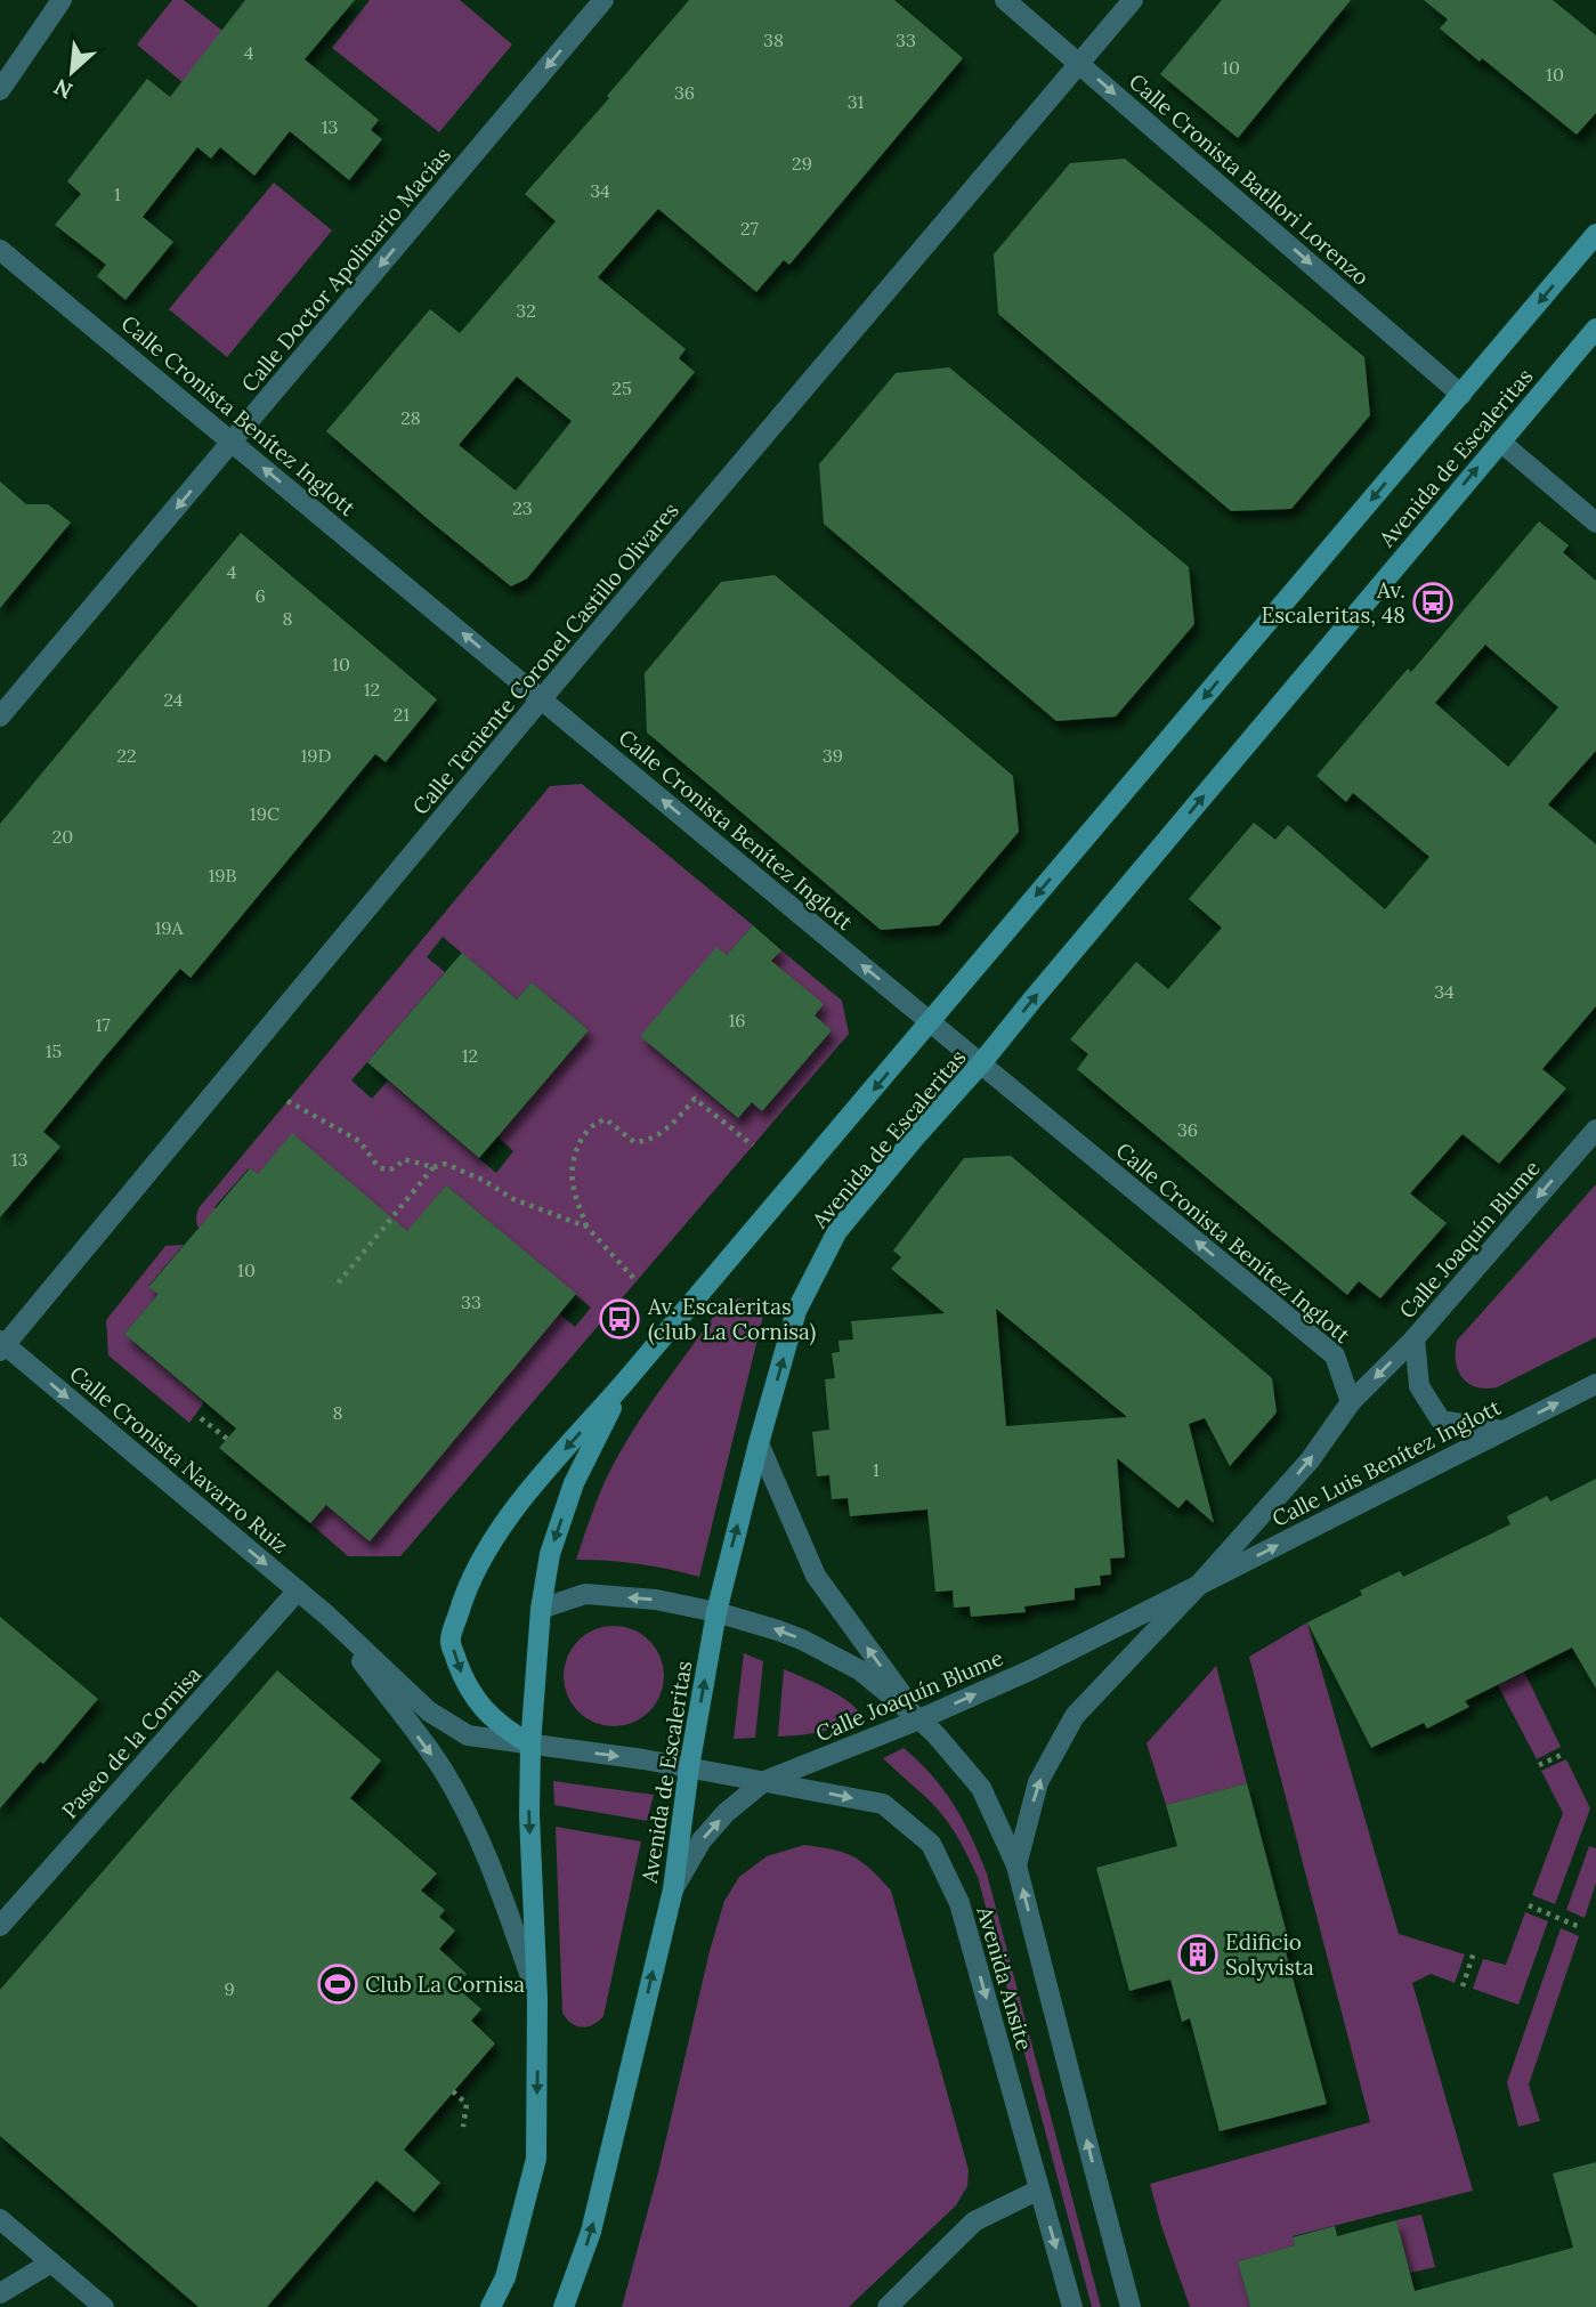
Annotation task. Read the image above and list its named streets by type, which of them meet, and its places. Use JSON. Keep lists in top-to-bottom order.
{
  "streets": {
    "street": [
      "Calle Cronista Batllori Lorenzo",
      "Calle Doctor Apolinario Macías",
      "Calle Cronista Benítez Inglott",
      "Avenida de Escaleritas",
      "Calle Teniente Coronel Castillo Olivares",
      "Calle Joaquín Blume",
      "Calle Cronista Navarro Ruiz",
      "Calle Luis Benítez Inglott",
      "Paseo de la Cornisa",
      "Avenida Ansite"
    ]
  },
  "crossings": [
    ["Calle Cronista Batllori Lorenzo", "Avenida de Escaleritas"],
    ["Calle Cronista Batllori Lorenzo", "Calle Teniente Coronel Castillo Olivares"],
    ["Calle Doctor Apolinario Macías", "Calle Cronista Benítez Inglott"],
    ["Calle Cronista Benítez Inglott", "Avenida de Escaleritas"],
    ["Calle Cronista Benítez Inglott", "Calle Teniente Coronel Castillo Olivares"],
    ["Calle Cronista Benítez Inglott", "Calle Joaquín Blume"],
    ["Avenida de Escaleritas", "Calle Joaquín Blume"],
    ["Avenida de Escaleritas", "Calle Cronista Navarro Ruiz"],
    ["Avenida de Escaleritas", "Avenida Ansite"],
    ["Calle Teniente Coronel Castillo Olivares", "Calle Cronista Navarro Ruiz"],
    ["Calle Joaquín Blume", "Calle Cronista Navarro Ruiz"],
    ["Calle Joaquín Blume", "Calle Luis Benítez Inglott"],
    ["Calle Joaquín Blume", "Avenida Ansite"],
    ["Calle Cronista Navarro Ruiz", "Paseo de la Cornisa"],
    ["Calle Cronista Navarro Ruiz", "Avenida Ansite"]
  ],
  "one_way": [
    "Calle Cronista Batllori Lorenzo",
    "Calle Doctor Apolinario Macías",
    "Calle Cronista Benítez Inglott",
    "Calle Cronista Navarro Ruiz",
    "Calle Luis Benítez Inglott"
  ],
  "places": {
    "bus stop": ["Av. Escaleritas, 48", "Av. Escaleritas (club La Cornisa)"],
    "building": ["Edificio Solyvista"],
    "sports": ["Club La Cornisa"]
  },
  "house_numbers": [
    "38",
    "33",
    "4",
    "10",
    "10",
    "36",
    "31",
    "13",
    "29",
    "34",
    "1",
    "27",
    "32",
    "25",
    "28",
    "23",
    "4",
    "6",
    "8",
    "10",
    "12",
    "24",
    "21",
    "22",
    "19D",
    "39",
    "19C",
    "20",
    "19B",
    "19A",
    "34",
    "16",
    "17",
    "15",
    "12",
    "36",
    "13",
    "10",
    "33",
    "8",
    "1",
    "9"
  ],
  "north": "bottom left"
}
